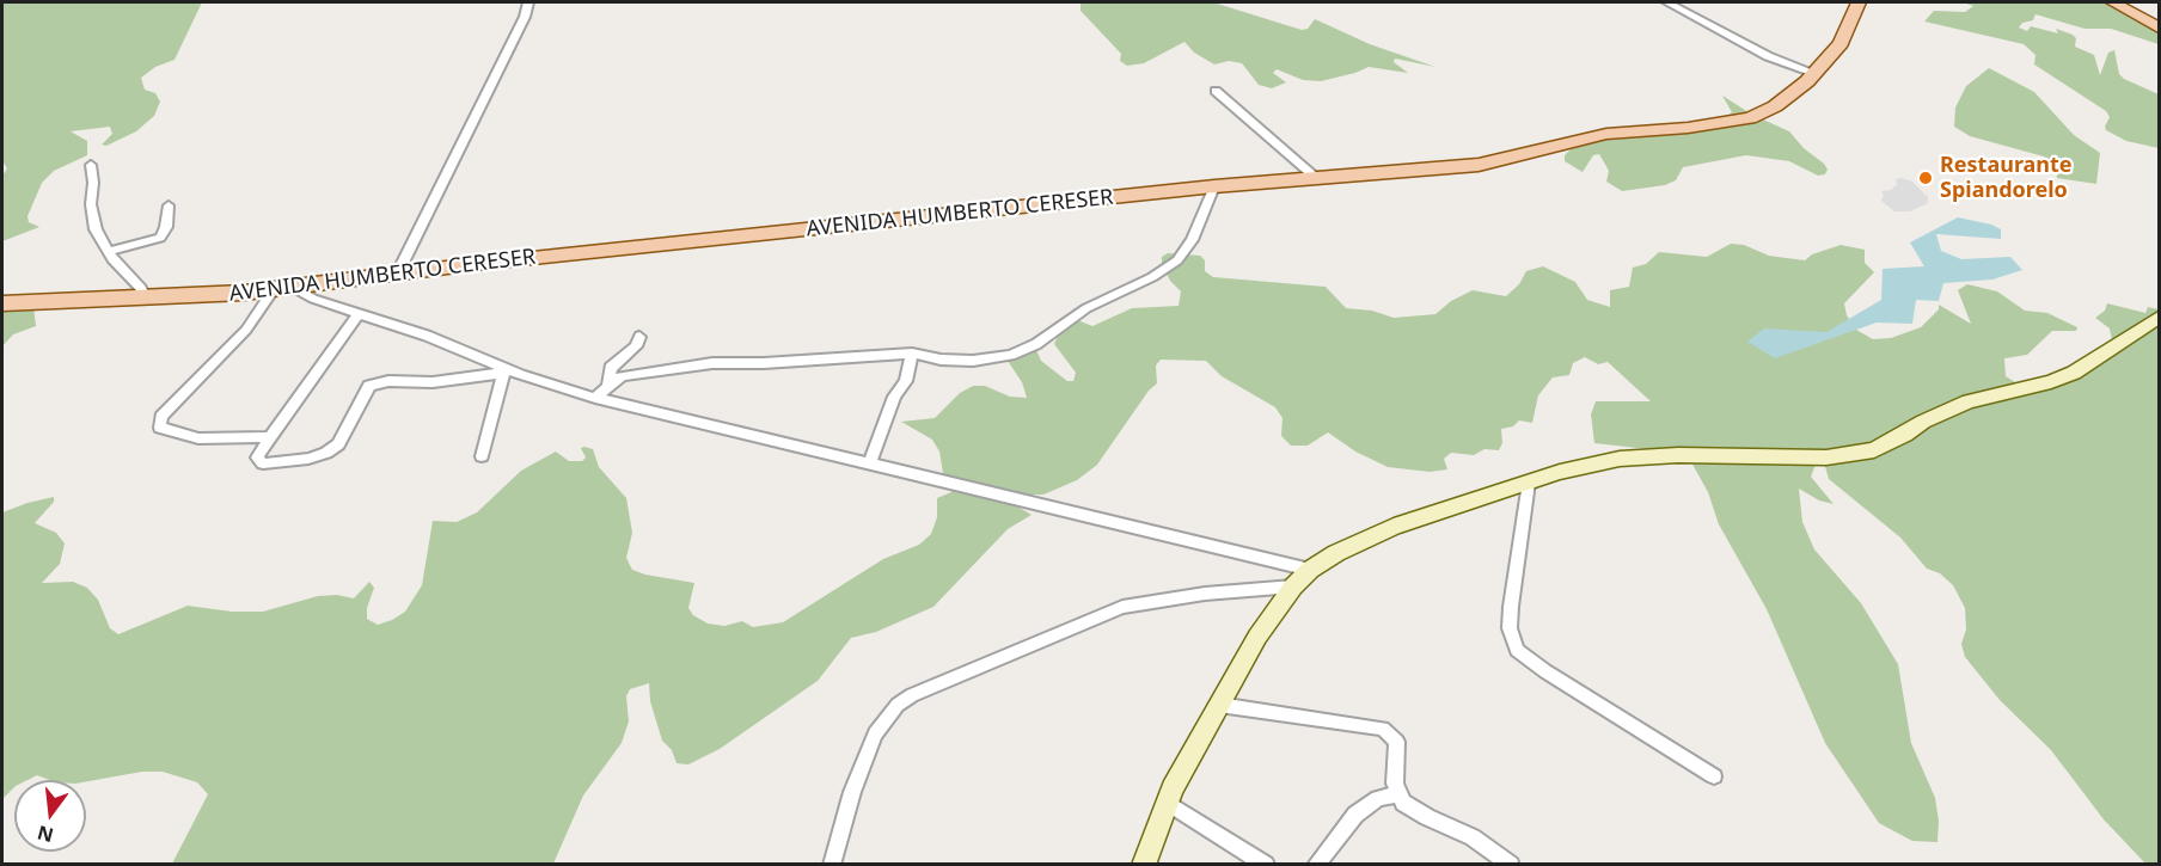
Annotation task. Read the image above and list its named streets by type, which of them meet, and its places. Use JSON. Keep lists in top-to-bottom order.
{
  "streets": {
    "main road": ["AVENIDA HUMBERTO CERESER"]
  },
  "places": ["Restaurante Spiandorelo"],
  "north": "bottom"
}
